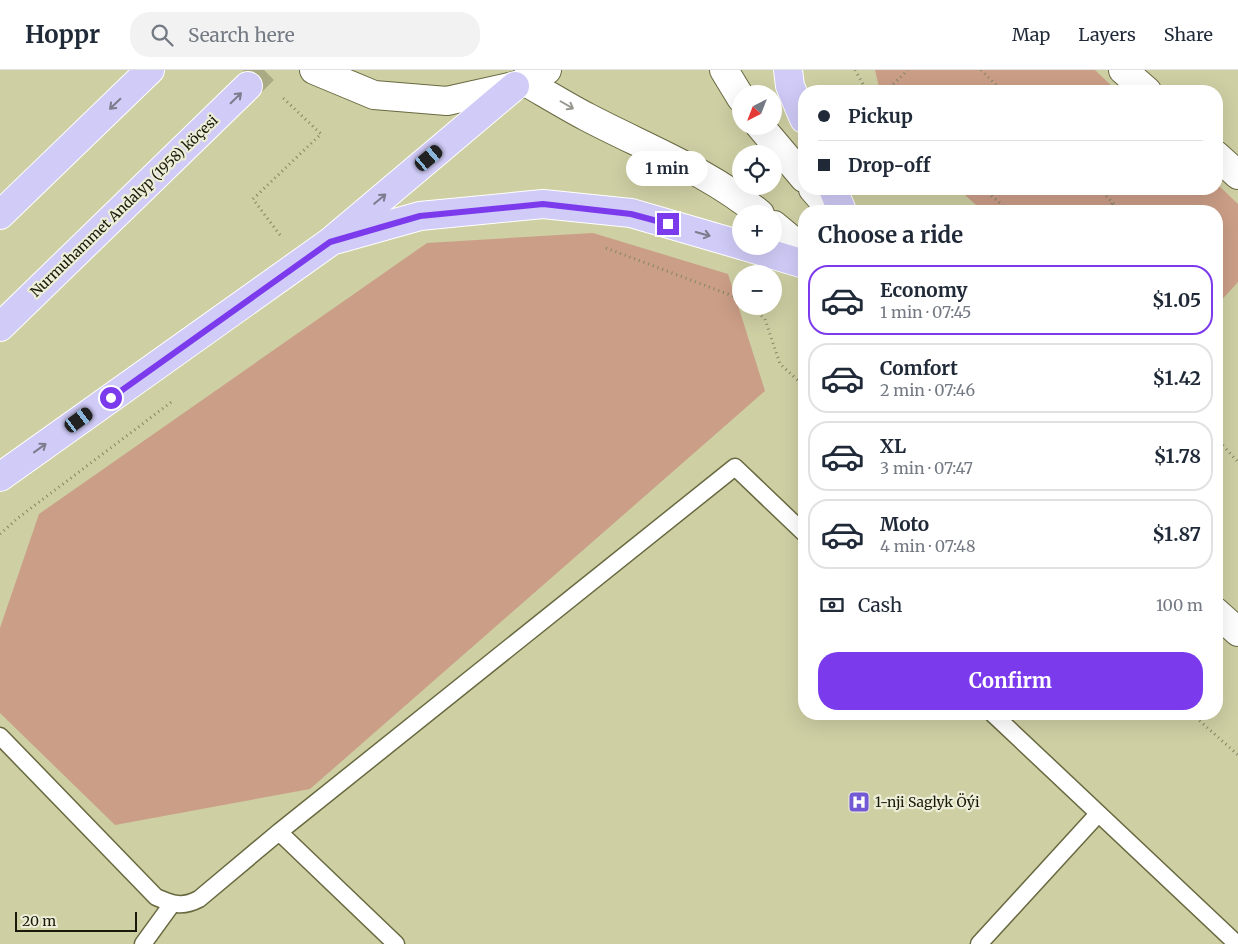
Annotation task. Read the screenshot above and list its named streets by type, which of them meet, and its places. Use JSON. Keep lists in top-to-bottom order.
{
  "streets": {
    "main road": ["Nurmuhammet Andalyp (1958) köçesi"]
  },
  "places": {
    "hospital": ["1-nji Saglyk Öýi"]
  },
  "scale_bar": "20 m",
  "north": "bottom left",
  "page": {
    "header": "Hoppr",
    "search": "Search here",
    "nav": ["Map", "Layers", "Share"],
    "map_buttons": ["+", "−"],
    "banner": ["Pickup", "Drop-off"],
    "bubble": "1 min",
    "heading": "Choose a ride",
    "list": [
      {
        "name": "Economy",
        "note": "1 min · 07:45",
        "value": "$1.05"
      },
      {
        "name": "Comfort",
        "note": "2 min · 07:46",
        "value": "$1.42"
      },
      {
        "name": "XL",
        "note": "3 min · 07:47",
        "value": "$1.78"
      },
      {
        "name": "Moto",
        "note": "4 min · 07:48",
        "value": "$1.87"
      }
    ],
    "pay": ["Cash", "100 m"],
    "buttons": "Confirm",
    "scale": "20 m"
  }
}
